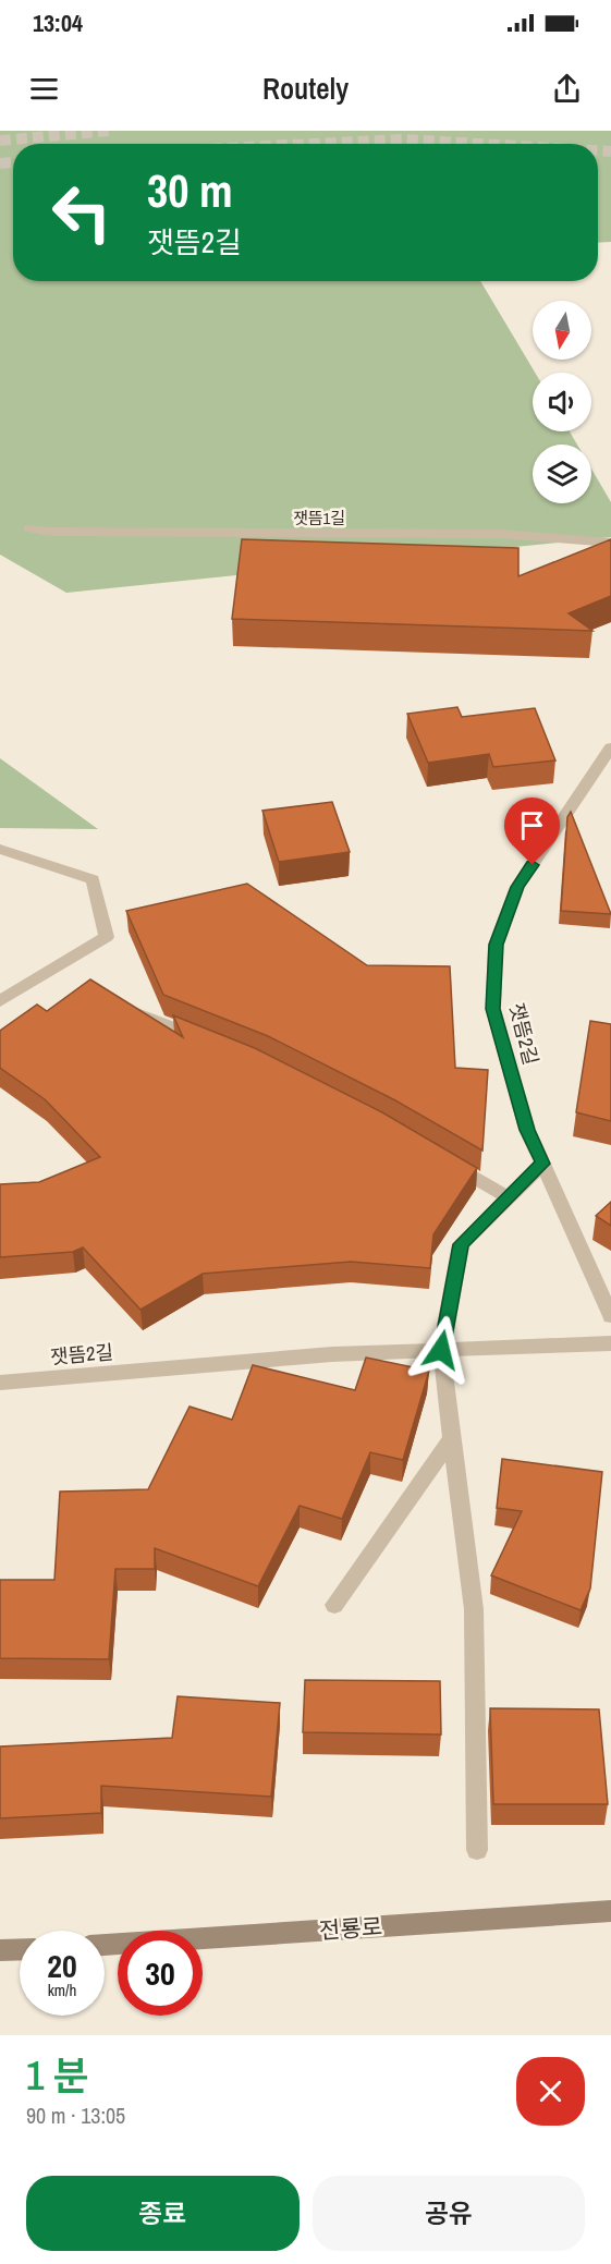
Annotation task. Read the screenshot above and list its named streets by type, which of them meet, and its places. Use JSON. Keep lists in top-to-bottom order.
{
  "streets": {
    "street": ["잿뜸1길", "잿뜸2길", "전룡로"]
  },
  "north": "bottom",
  "page": {
    "status": "13:04",
    "header": "Routely",
    "turn": ["30 m", "잿뜸2길"],
    "speed": "20 km/h",
    "limit": "30",
    "heading": ["1 분", "90 m · 13:05"],
    "buttons": ["종료", "공유"]
  }
}
